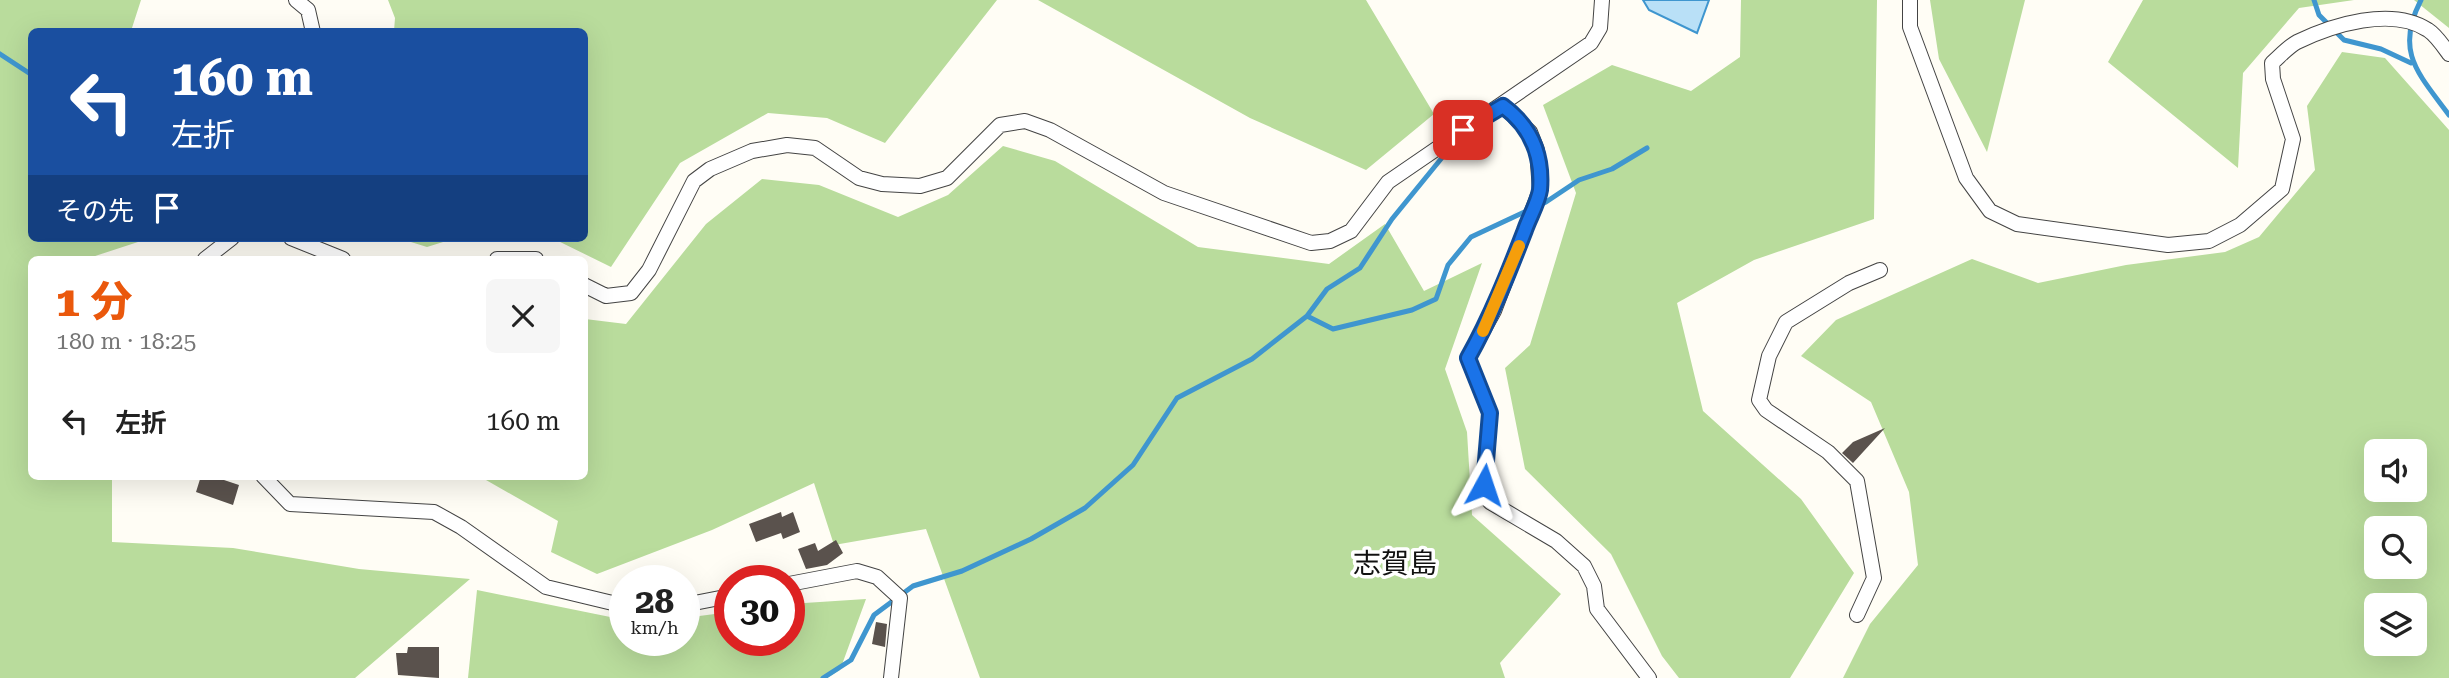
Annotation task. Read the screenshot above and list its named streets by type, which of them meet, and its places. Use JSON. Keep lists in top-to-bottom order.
{
  "districts": ["志賀島"],
  "page": {
    "turn": ["160 m", "左折"],
    "then": "その先",
    "heading": ["1 分", "180 m · 18:25"],
    "list": [
      {
        "name": "左折",
        "value": "160 m"
      }
    ],
    "speed": "28 km/h",
    "limit": "30"
  }
}
